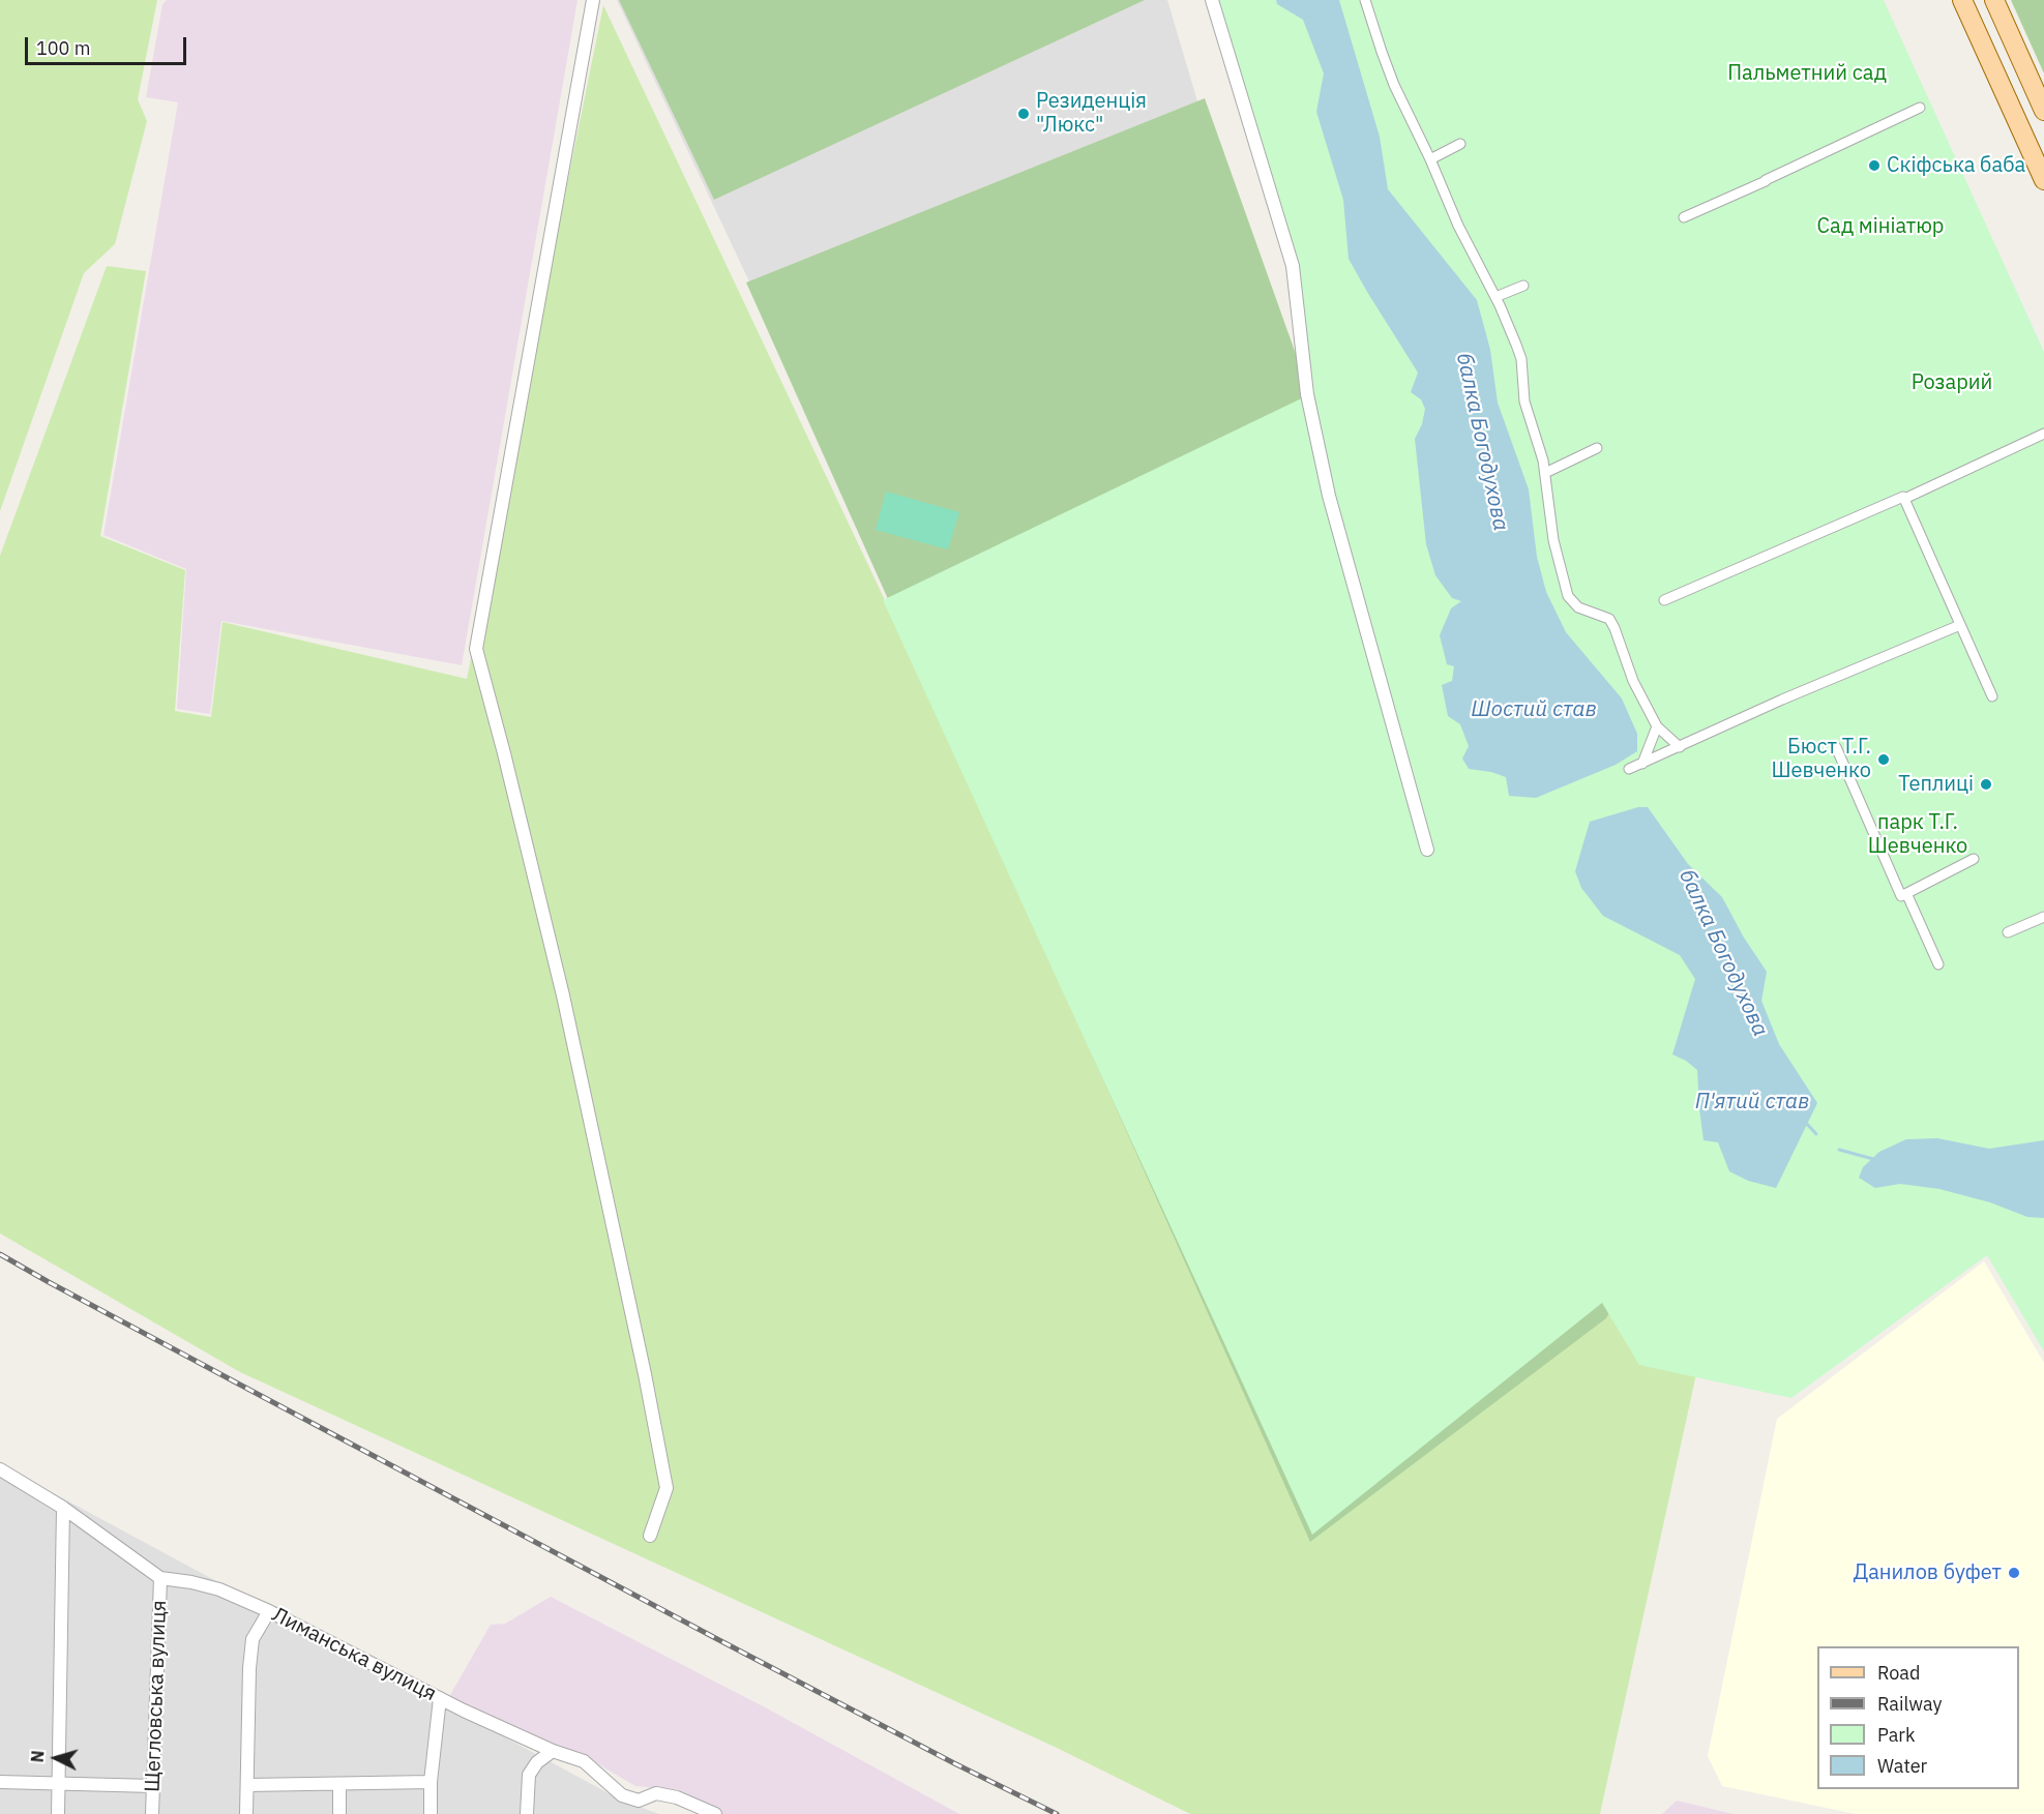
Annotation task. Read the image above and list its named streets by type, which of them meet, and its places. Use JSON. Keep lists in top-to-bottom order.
{
  "streets": {
    "street": ["Лиманська вулиця", "Щегловська вулиця"]
  },
  "crossings": [
    ["Лиманська вулиця", "Щегловська вулиця"]
  ],
  "water": ["балка Богодухова", "Шостий став", "П'ятий став"],
  "parks": [
    "Пальметний сад",
    "Сад мініатюр",
    "Розарий",
    "парк Т.Г. Шевченко"
  ],
  "places": [
    "Резиденція \"Люкс\"",
    "Скіфська баба",
    "Бюст Т.Г. Шевченко",
    "Теплиці",
    "Данилов буфет"
  ],
  "legend": [
    "Road",
    "Railway",
    "Park",
    "Water"
  ],
  "scale_bar": "100 m",
  "north": "left"
}
